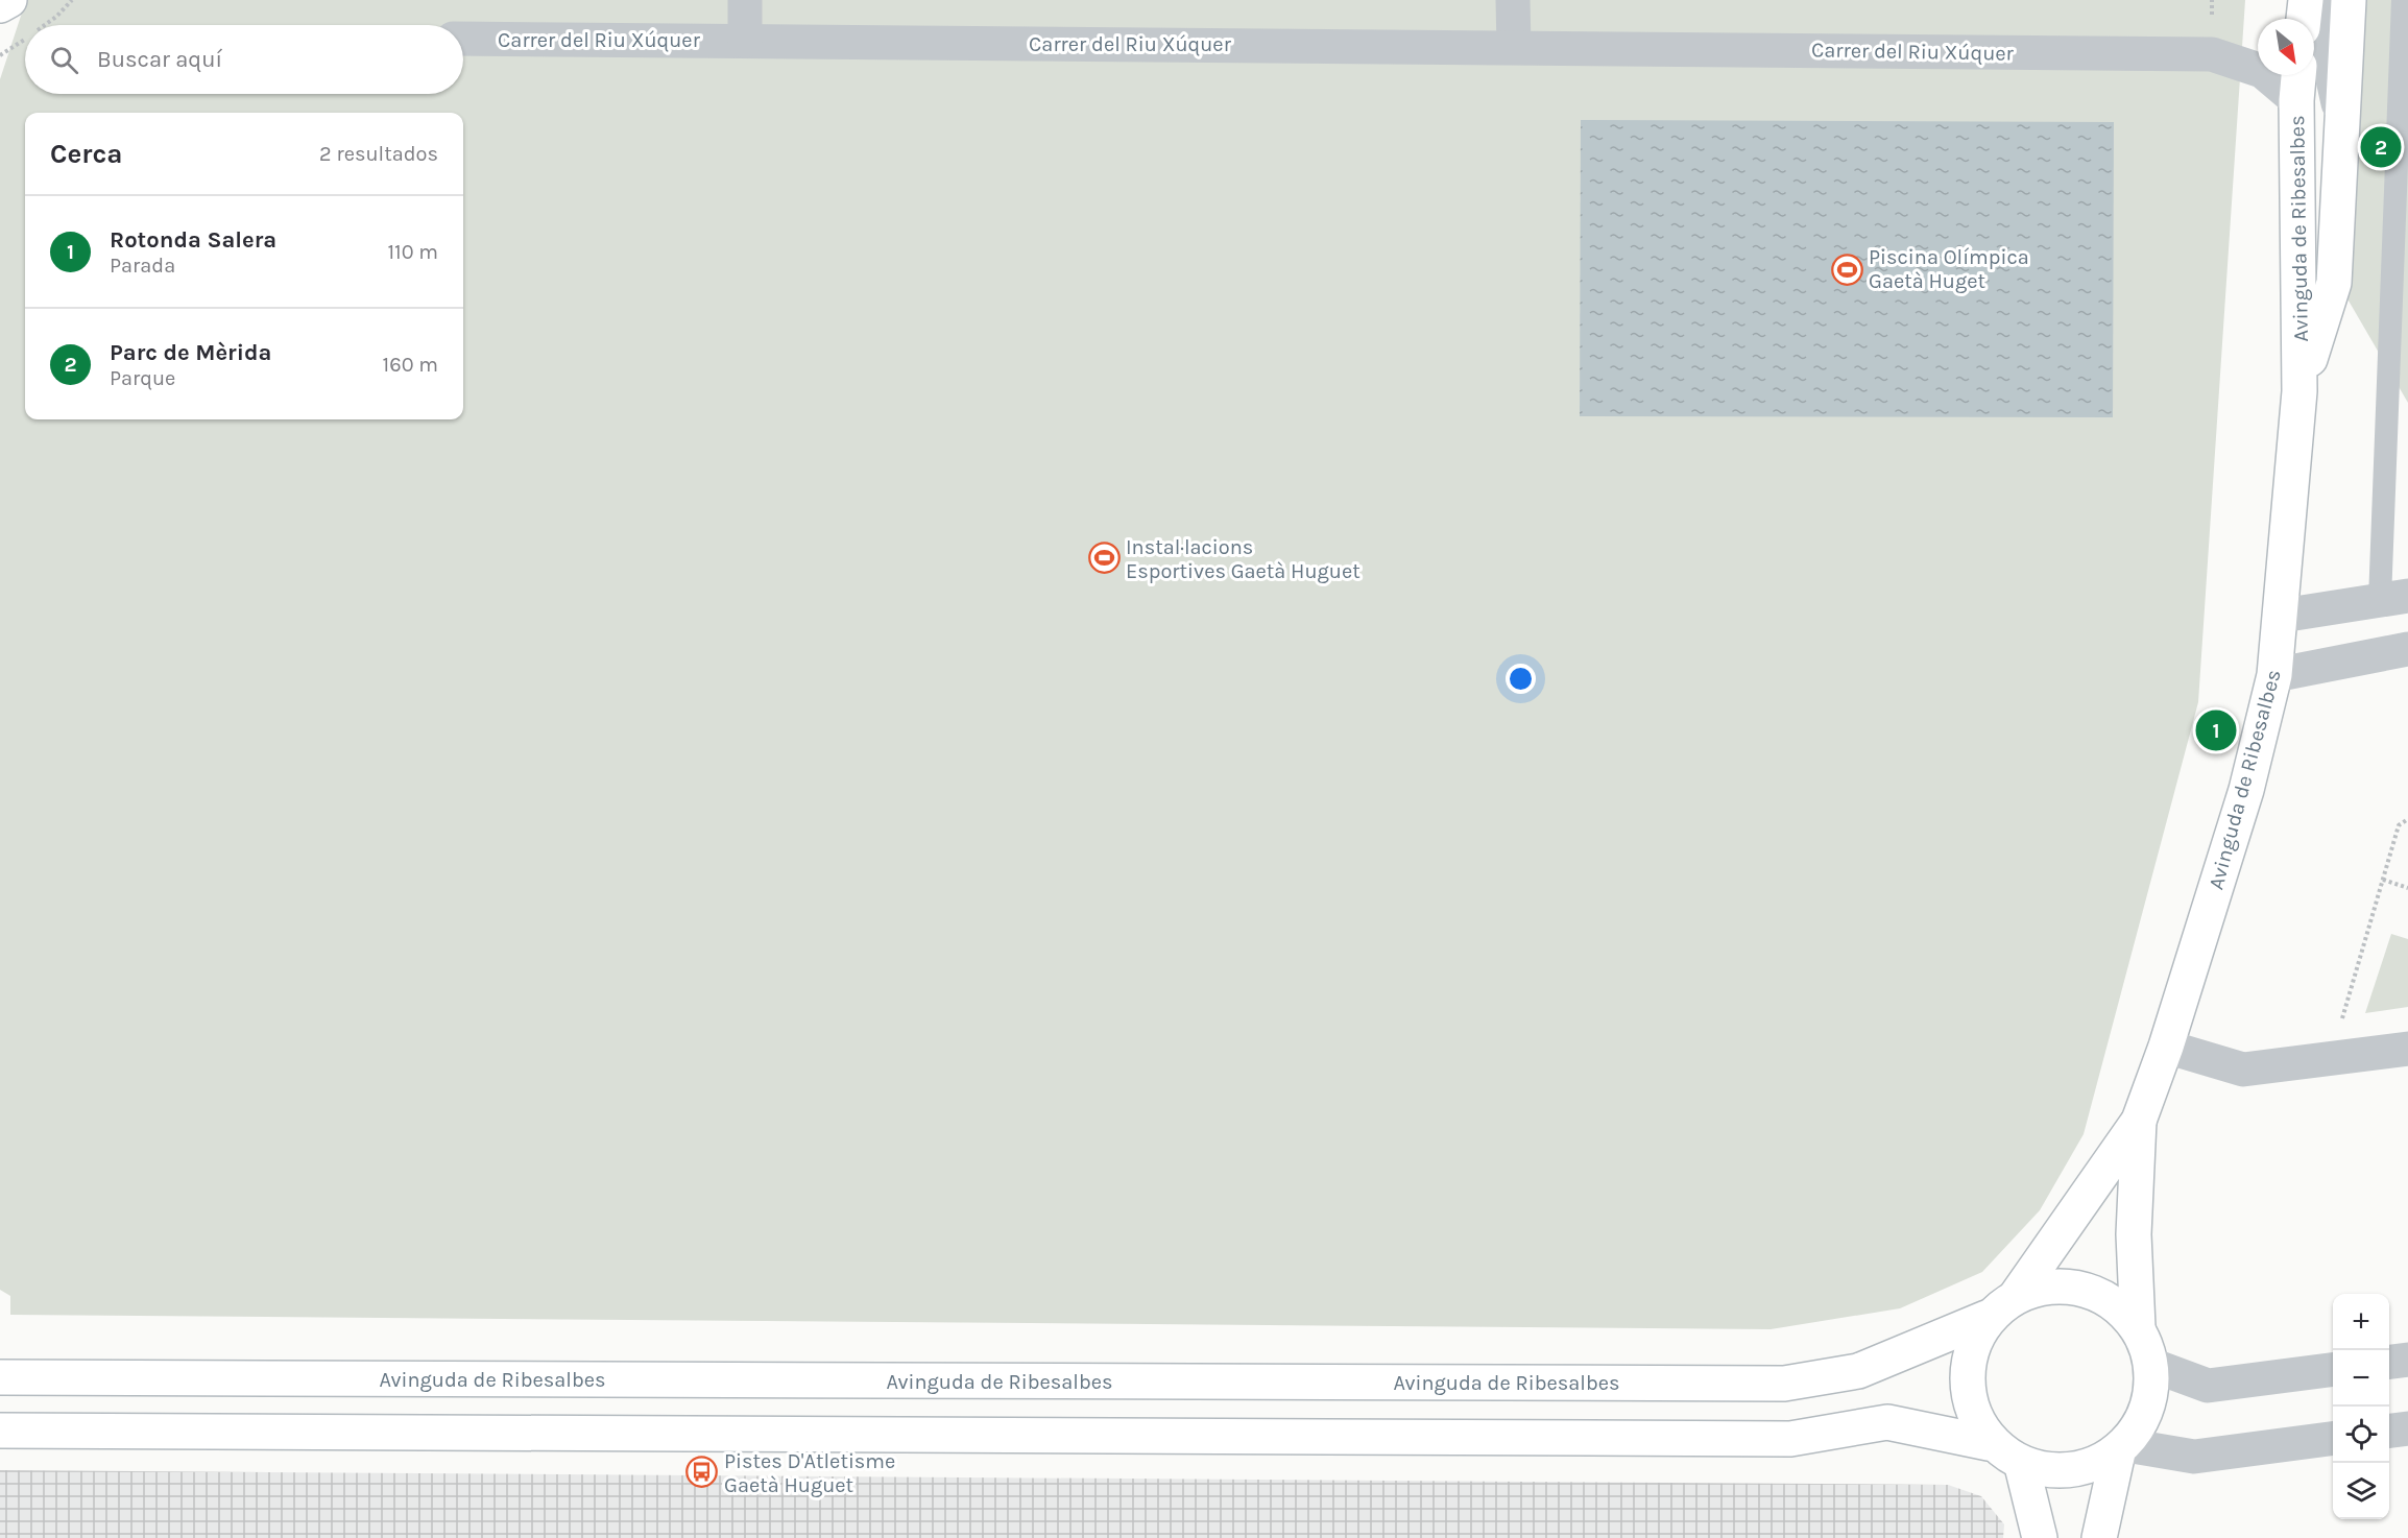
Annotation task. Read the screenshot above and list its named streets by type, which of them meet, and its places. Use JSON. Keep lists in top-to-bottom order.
{
  "streets": {
    "street": ["Carrer del Riu Xúquer", "Avinguda de Ribesalbes"]
  },
  "crossings": [
    ["Carrer del Riu Xúquer", "Avinguda de Ribesalbes"]
  ],
  "places": {
    "sports": ["Piscina Olímpica Gaetà Huget", "Instal·lacions Esportives Gaetà Huguet"],
    "bus stop": ["Pistes D'Atletisme Gaetà Huguet"]
  },
  "north": "bottom right",
  "page": {
    "search": "Buscar aquí",
    "heading": ["Cerca", "2 resultados"],
    "pins": ["2", "1"],
    "list": [
      {
        "mark": "1",
        "name": "Rotonda Salera",
        "note": "Parada",
        "value": "110 m"
      },
      {
        "mark": "2",
        "name": "Parc de Mèrida",
        "note": "Parque",
        "value": "160 m"
      }
    ],
    "map_buttons": ["+", "−"]
  }
}
